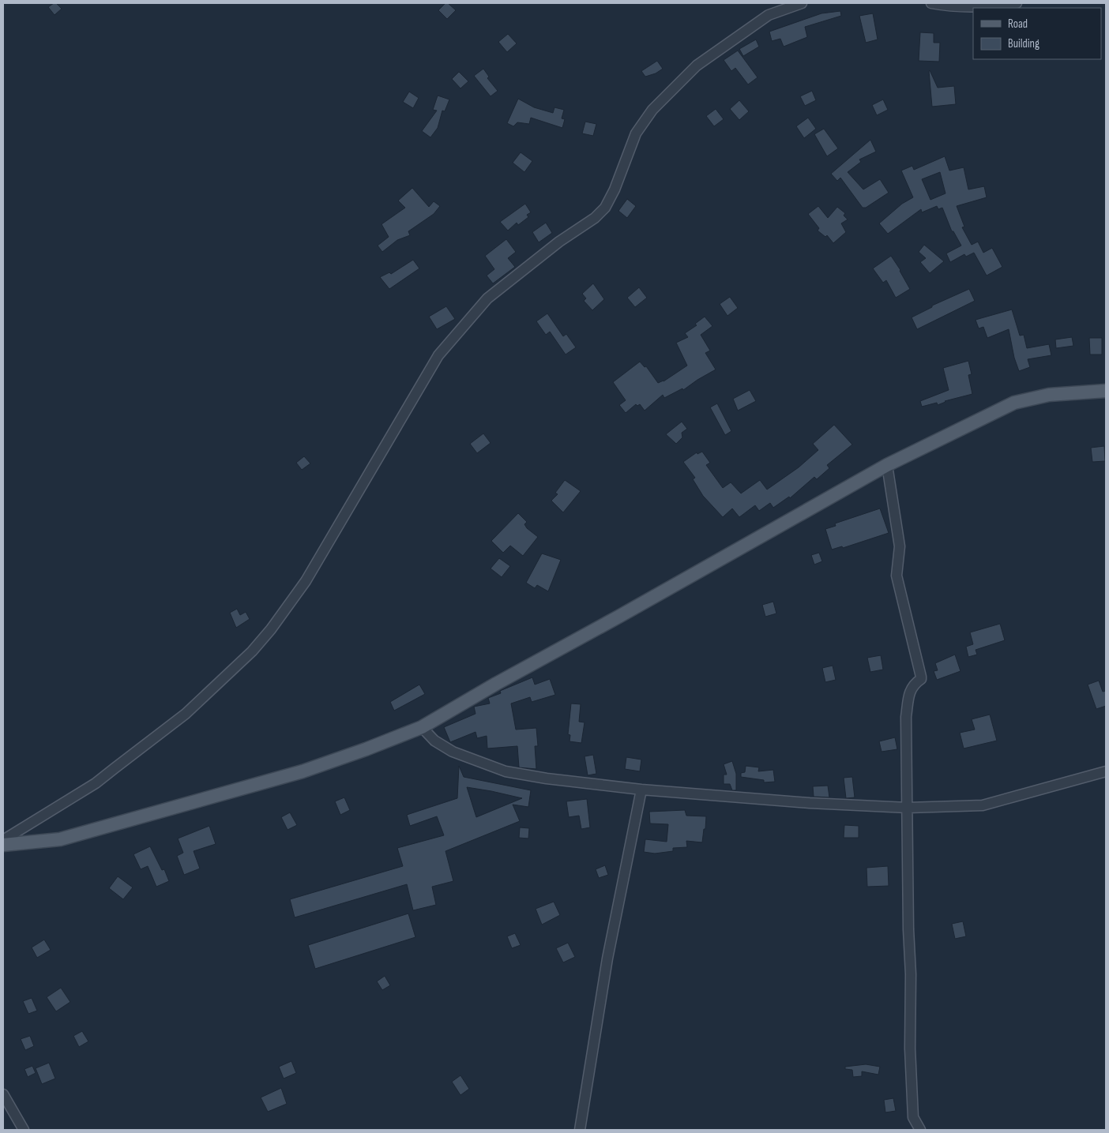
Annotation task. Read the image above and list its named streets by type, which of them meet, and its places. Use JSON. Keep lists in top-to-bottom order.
{
  "legend": ["Road", "Building"]
}
